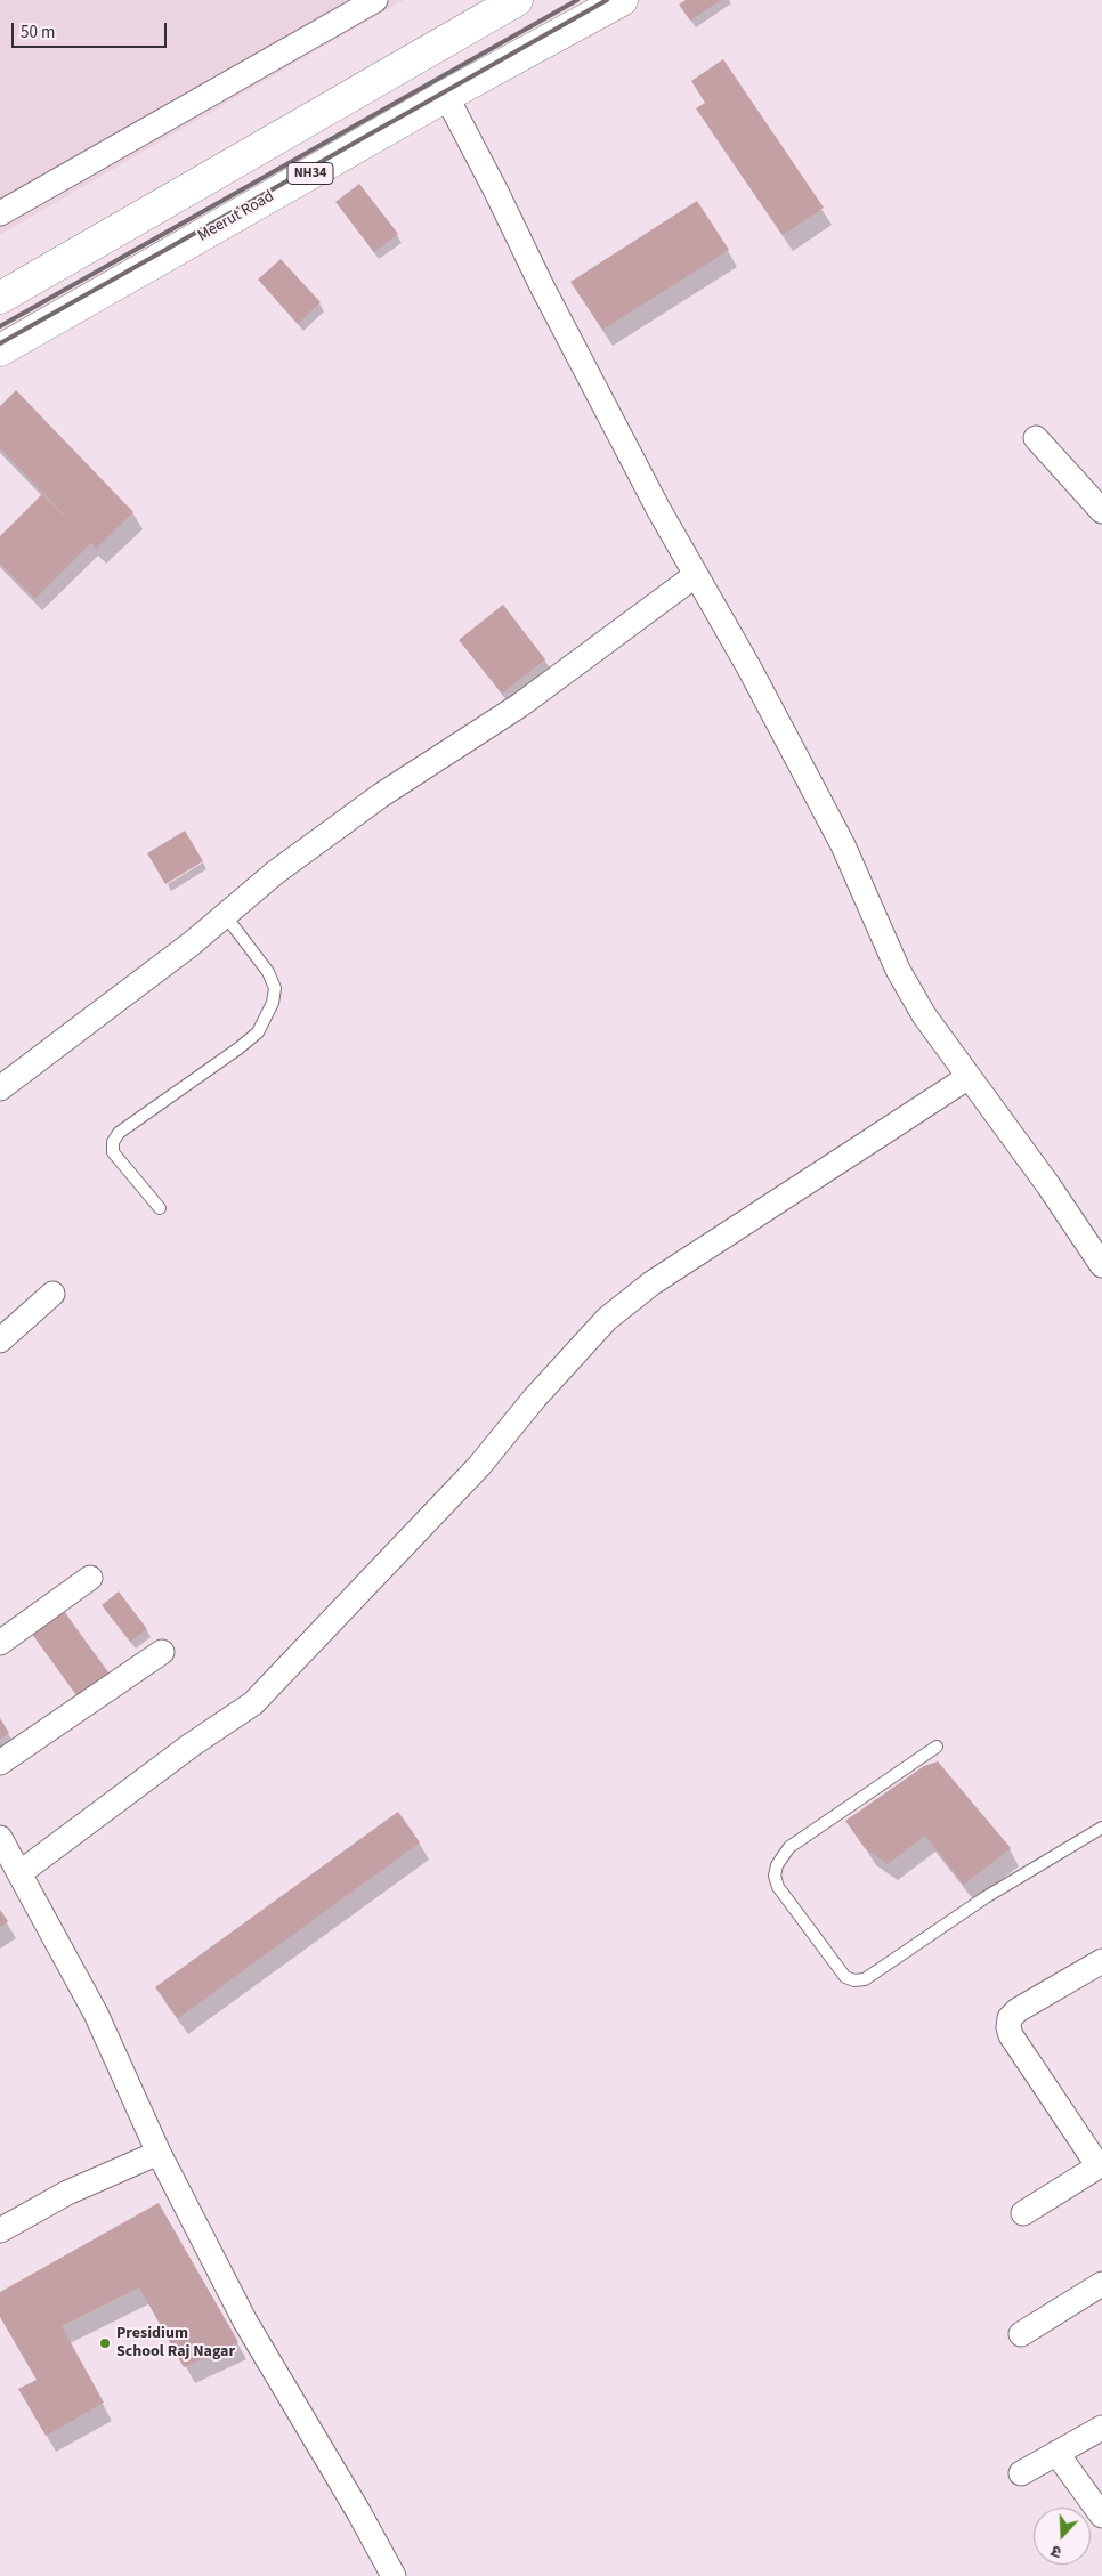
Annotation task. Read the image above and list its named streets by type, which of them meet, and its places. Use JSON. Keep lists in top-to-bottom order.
{
  "streets": {
    "highway": ["NH34", "Meerut Road"]
  },
  "places": ["Presidium School Raj Nagar"],
  "scale_bar": "50 m",
  "north": "bottom"
}
